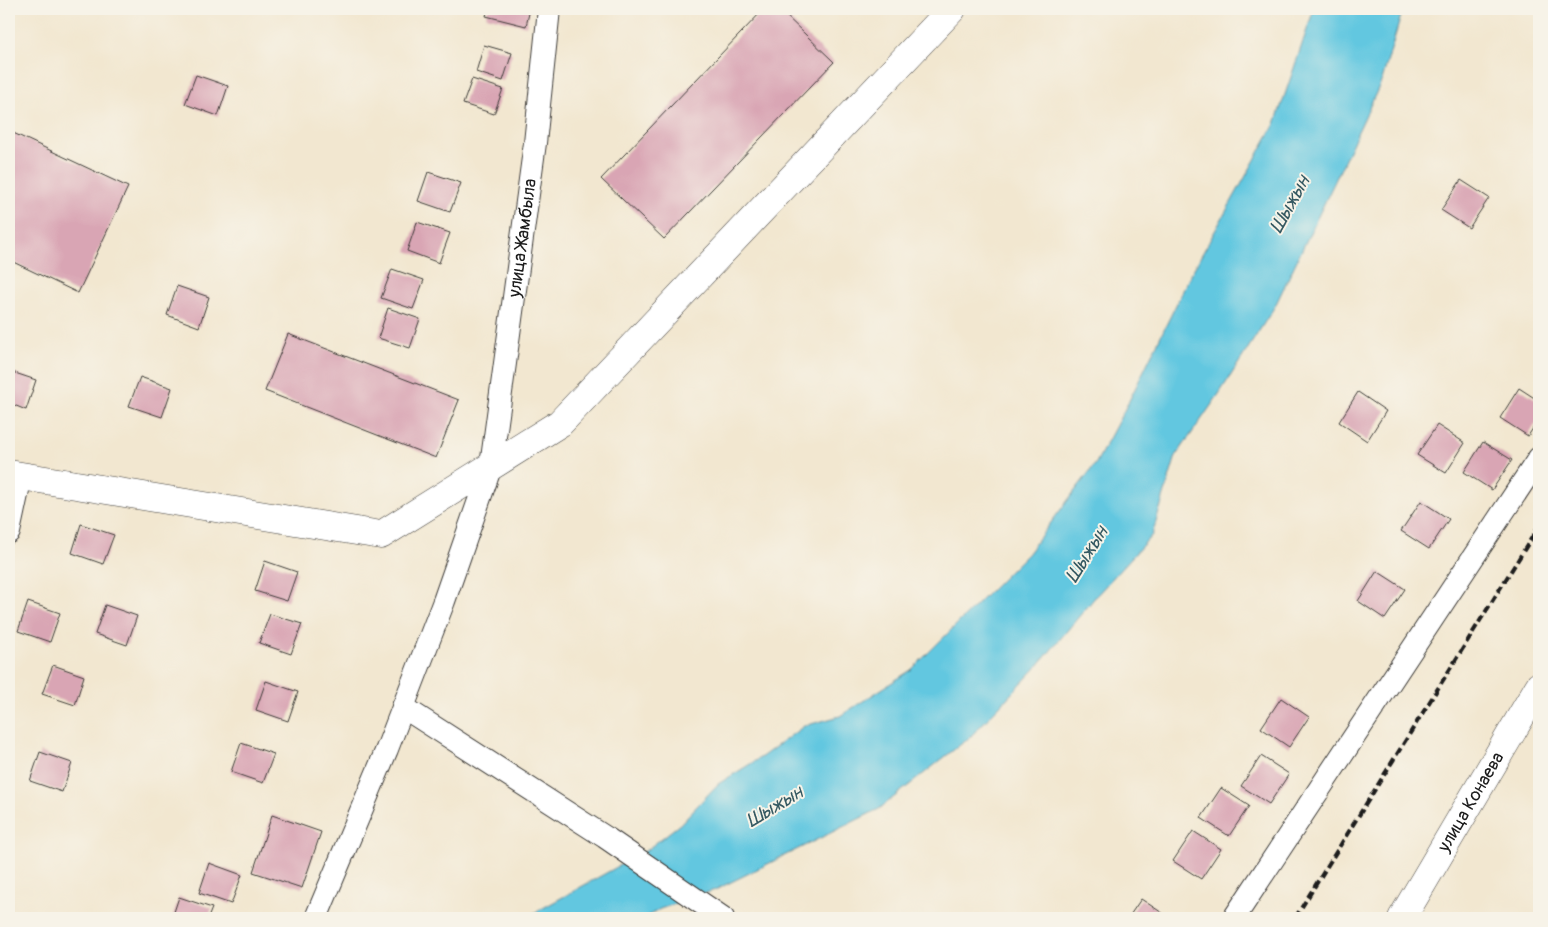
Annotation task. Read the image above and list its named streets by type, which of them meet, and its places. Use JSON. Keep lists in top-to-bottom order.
{
  "streets": {
    "street": ["улица Жамбыла", "улица Конаева"]
  },
  "water": ["Шыжын"]
}
